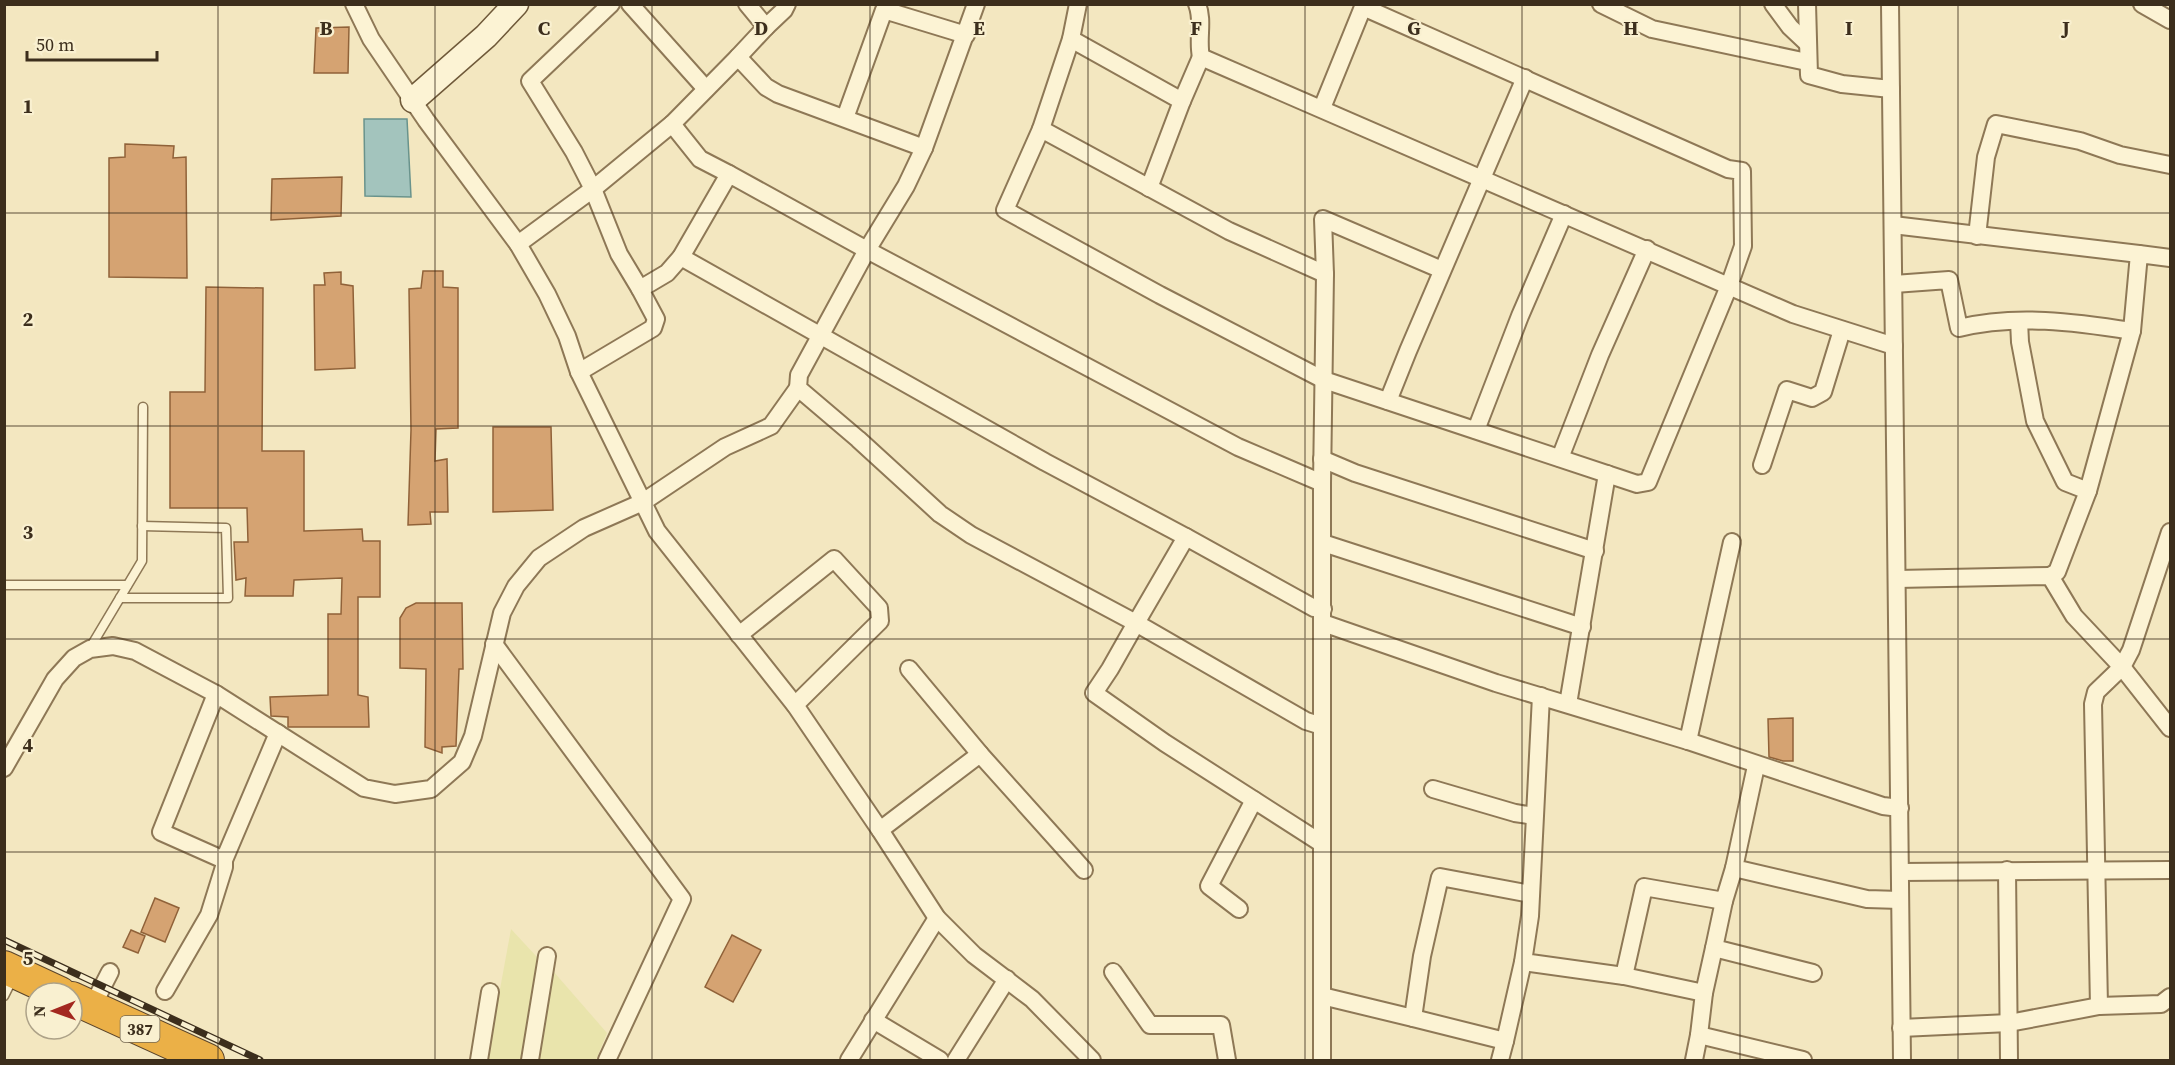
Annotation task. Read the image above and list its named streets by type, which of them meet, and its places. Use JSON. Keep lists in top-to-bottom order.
{
  "streets": {
    "highway": ["387"]
  },
  "scale_bar": "50 m",
  "north": "left",
  "grid": {
    "columns": [
      "B",
      "C",
      "D",
      "E",
      "F",
      "G",
      "H",
      "I",
      "J"
    ],
    "rows": [
      "1",
      "2",
      "3",
      "4",
      "5"
    ]
  }
}
